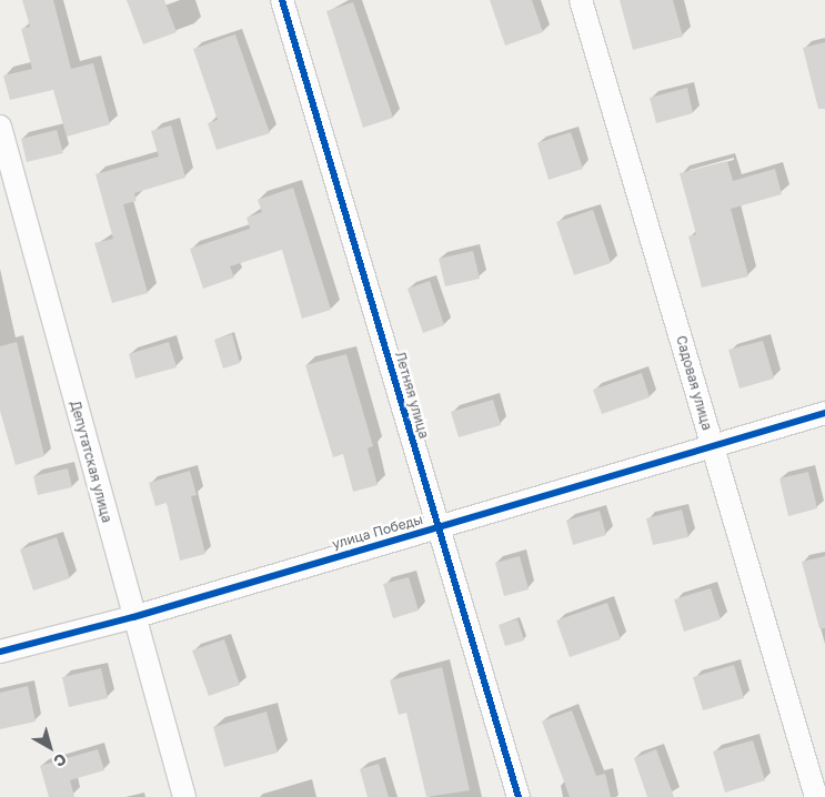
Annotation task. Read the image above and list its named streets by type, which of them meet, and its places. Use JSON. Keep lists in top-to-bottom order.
{
  "streets": {
    "street": [
      "Садовая улица",
      "Летняя улица",
      "Депутатская улица",
      "улица Победы"
    ]
  },
  "crossings": [
    ["Садовая улица", "улица Победы"],
    ["Летняя улица", "улица Победы"],
    ["Депутатская улица", "улица Победы"]
  ],
  "north": "bottom right"
}
